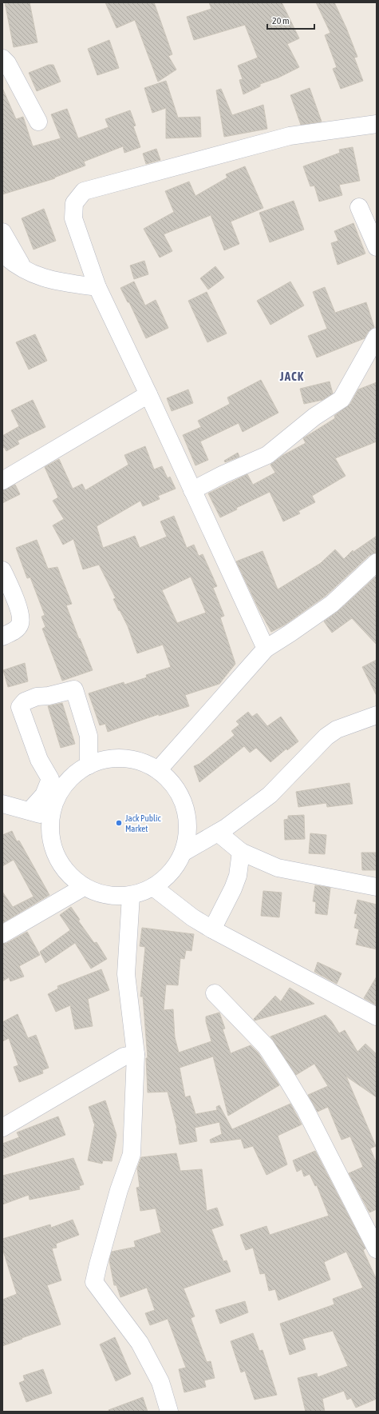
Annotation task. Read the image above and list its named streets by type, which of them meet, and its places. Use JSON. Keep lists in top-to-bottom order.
{
  "districts": ["JACK"],
  "places": ["Jack Public Market"],
  "scale_bar": "20 m"
}
